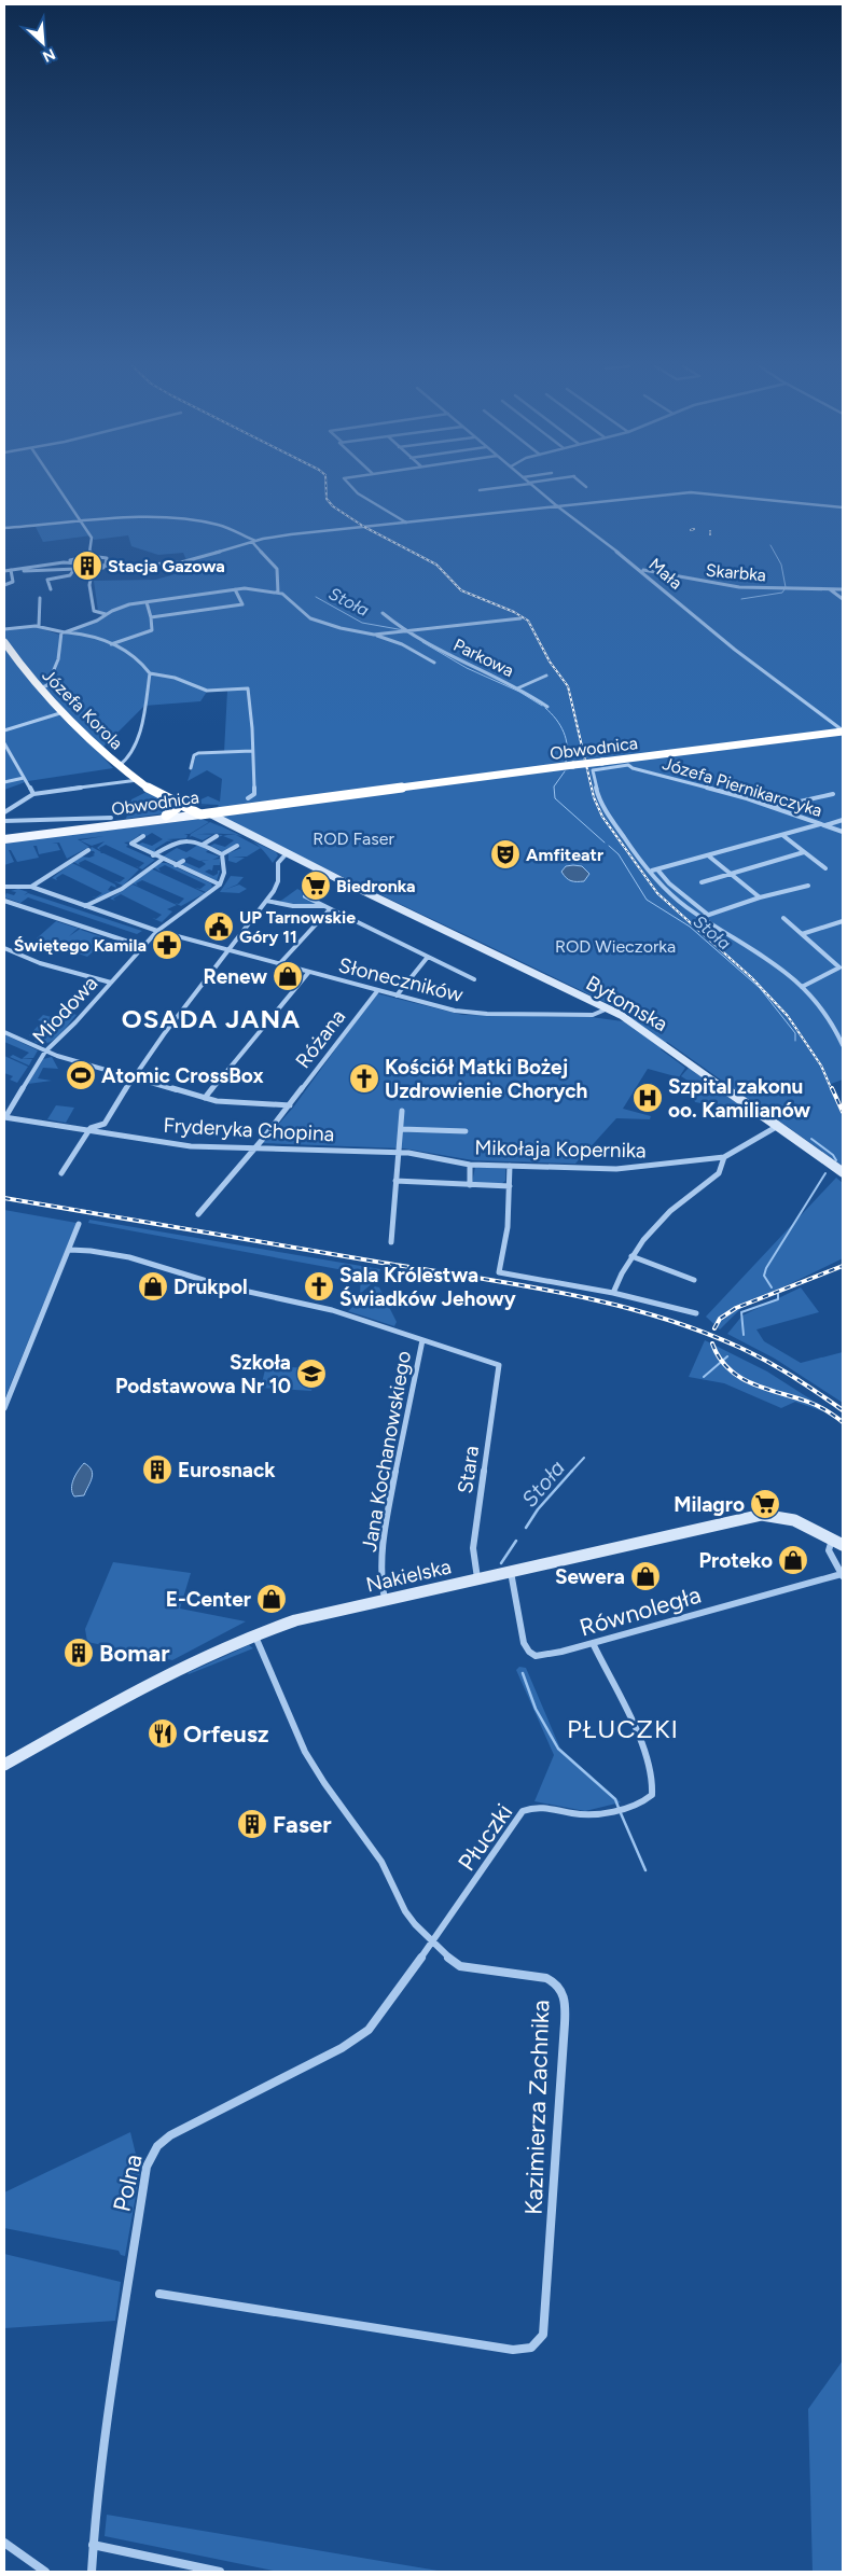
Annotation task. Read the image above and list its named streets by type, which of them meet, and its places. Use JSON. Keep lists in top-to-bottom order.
{
  "streets": {
    "highway": ["Józefa Korola", "Obwodnica"],
    "street": [
      "Skarbka",
      "Mała",
      "Parkowa",
      "Józefa Piernikarczyka",
      "Słoneczników",
      "Bytomska",
      "Miodowa",
      "Różana",
      "Fryderyka Chopina",
      "Mikołaja Kopernika",
      "Jana Kochanowskiego",
      "Stara",
      "Nakielska",
      "Równoległa",
      "Płuczki",
      "Kazimierza Zachnika",
      "Polna"
    ]
  },
  "crossings": [
    ["Skarbka", "Mała"],
    ["Mała", "Obwodnica"],
    ["Józefa Korola", "Obwodnica"],
    ["Józefa Korola", "Bytomska"],
    ["Obwodnica", "Bytomska"],
    ["Słoneczników", "Bytomska"],
    ["Słoneczników", "Miodowa"],
    ["Słoneczników", "Różana"],
    ["Bytomska", "Mikołaja Kopernika"],
    ["Miodowa", "Fryderyka Chopina"],
    ["Różana", "Fryderyka Chopina"],
    ["Fryderyka Chopina", "Mikołaja Kopernika"],
    ["Jana Kochanowskiego", "Stara"],
    ["Jana Kochanowskiego", "Nakielska"],
    ["Stara", "Nakielska"],
    ["Nakielska", "Równoległa"],
    ["Nakielska", "Kazimierza Zachnika"],
    ["Równoległa", "Płuczki"],
    ["Płuczki", "Kazimierza Zachnika"],
    ["Płuczki", "Polna"],
    ["Kazimierza Zachnika", "Polna"]
  ],
  "districts": ["OSADA JANA", "PŁUCZKI"],
  "water": ["Stoła"],
  "parks": ["ROD Faser", "ROD Wieczorka"],
  "places": {
    "building": [
      "Stacja Gazowa",
      "Eurosnack",
      "Bomar",
      "Faser"
    ],
    "theatre": ["Amfiteatr"],
    "supermarket": ["Biedronka", "Milagro"],
    "public building": ["UP Tarnowskie Góry 11"],
    "pharmacy": ["Świętego Kamila"],
    "shop": [
      "Renew",
      "Drukpol",
      "Proteko",
      "Sewera",
      "E-Center"
    ],
    "sports": ["Atomic CrossBox"],
    "church": ["Kościół Matki Bożej Uzdrowienie Chorych", "Sala Królestwa Świadków Jehowy"],
    "hospital": ["Szpital zakonu oo. Kamilianów"],
    "school or university": ["Szkoła Podstawowa Nr 10"],
    "restaurant": ["Orfeusz"]
  },
  "north": "bottom right"
}
